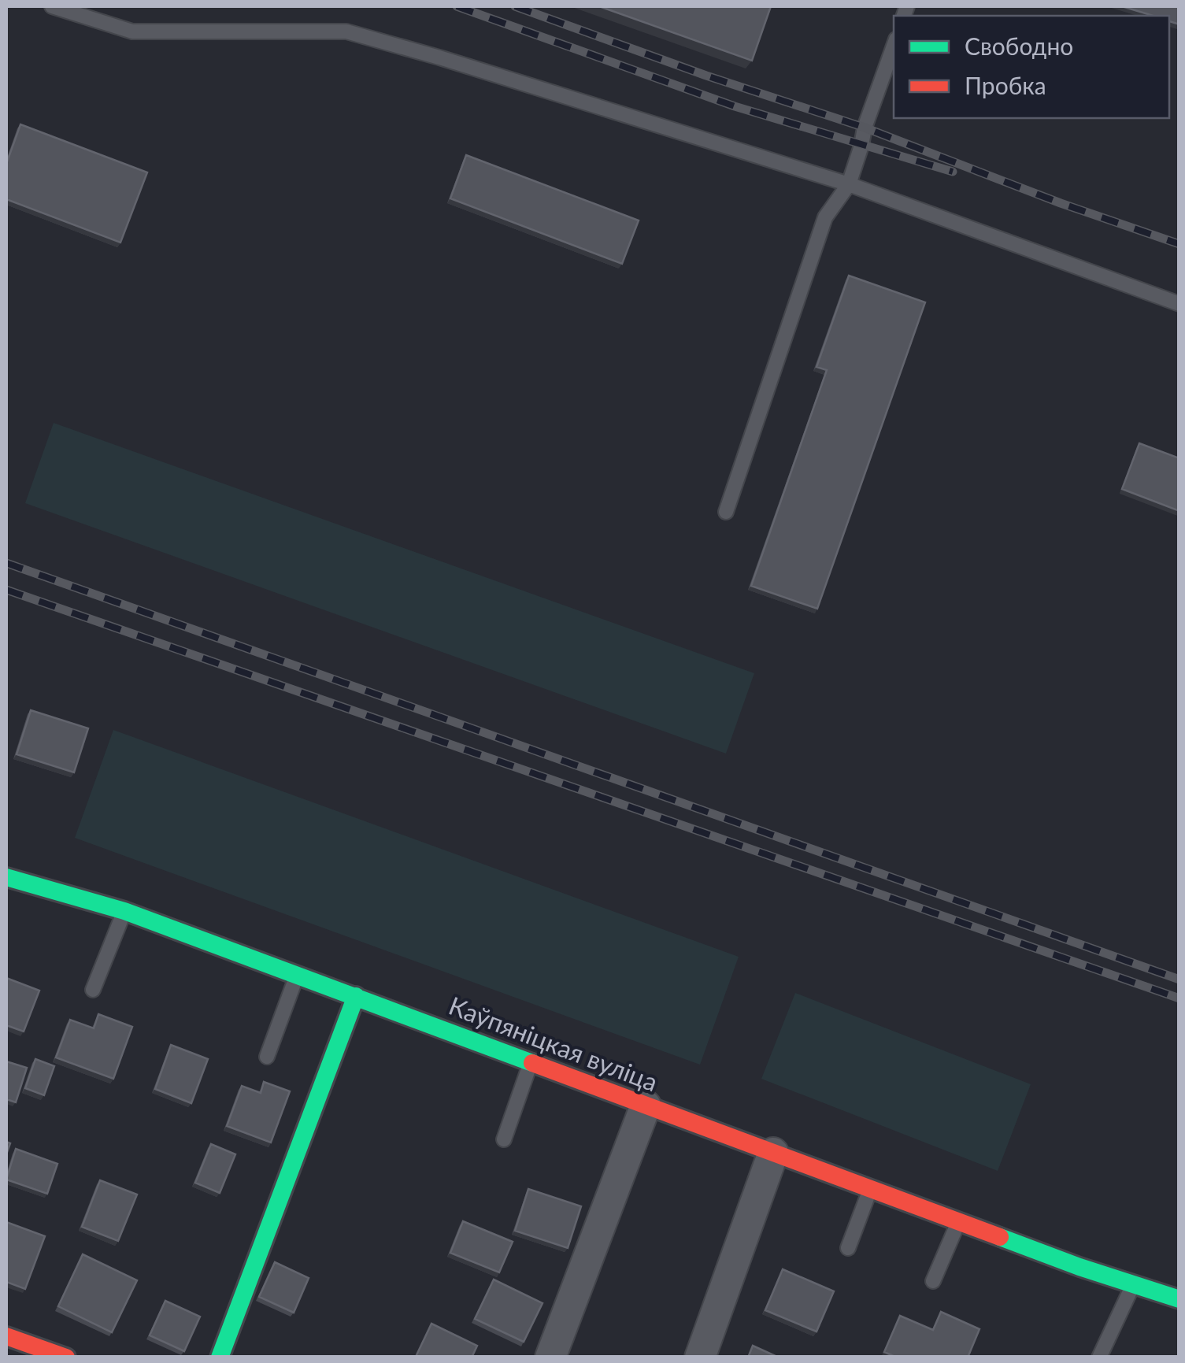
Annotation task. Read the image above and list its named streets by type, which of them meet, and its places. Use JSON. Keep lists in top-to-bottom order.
{
  "streets": {
    "street": ["Каўпяніцкая вуліца"]
  },
  "legend": ["Свободно", "Пробка"]
}
